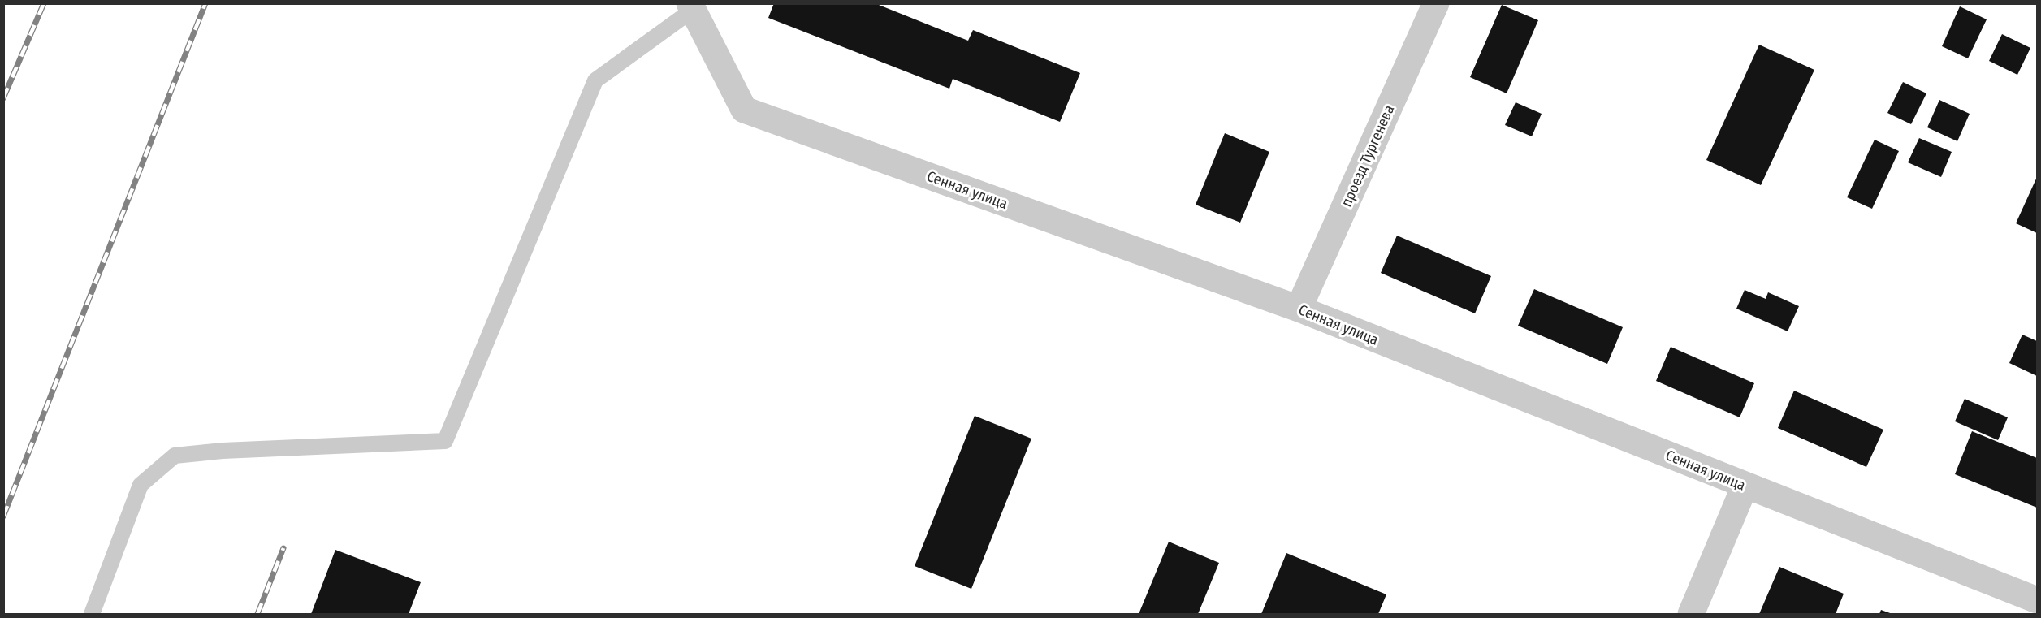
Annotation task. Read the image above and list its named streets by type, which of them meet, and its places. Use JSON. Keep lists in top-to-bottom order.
{
  "streets": {
    "street": ["проезд Тургенева", "Сенная улица"]
  },
  "crossings": [
    ["проезд Тургенева", "Сенная улица"]
  ]
}
